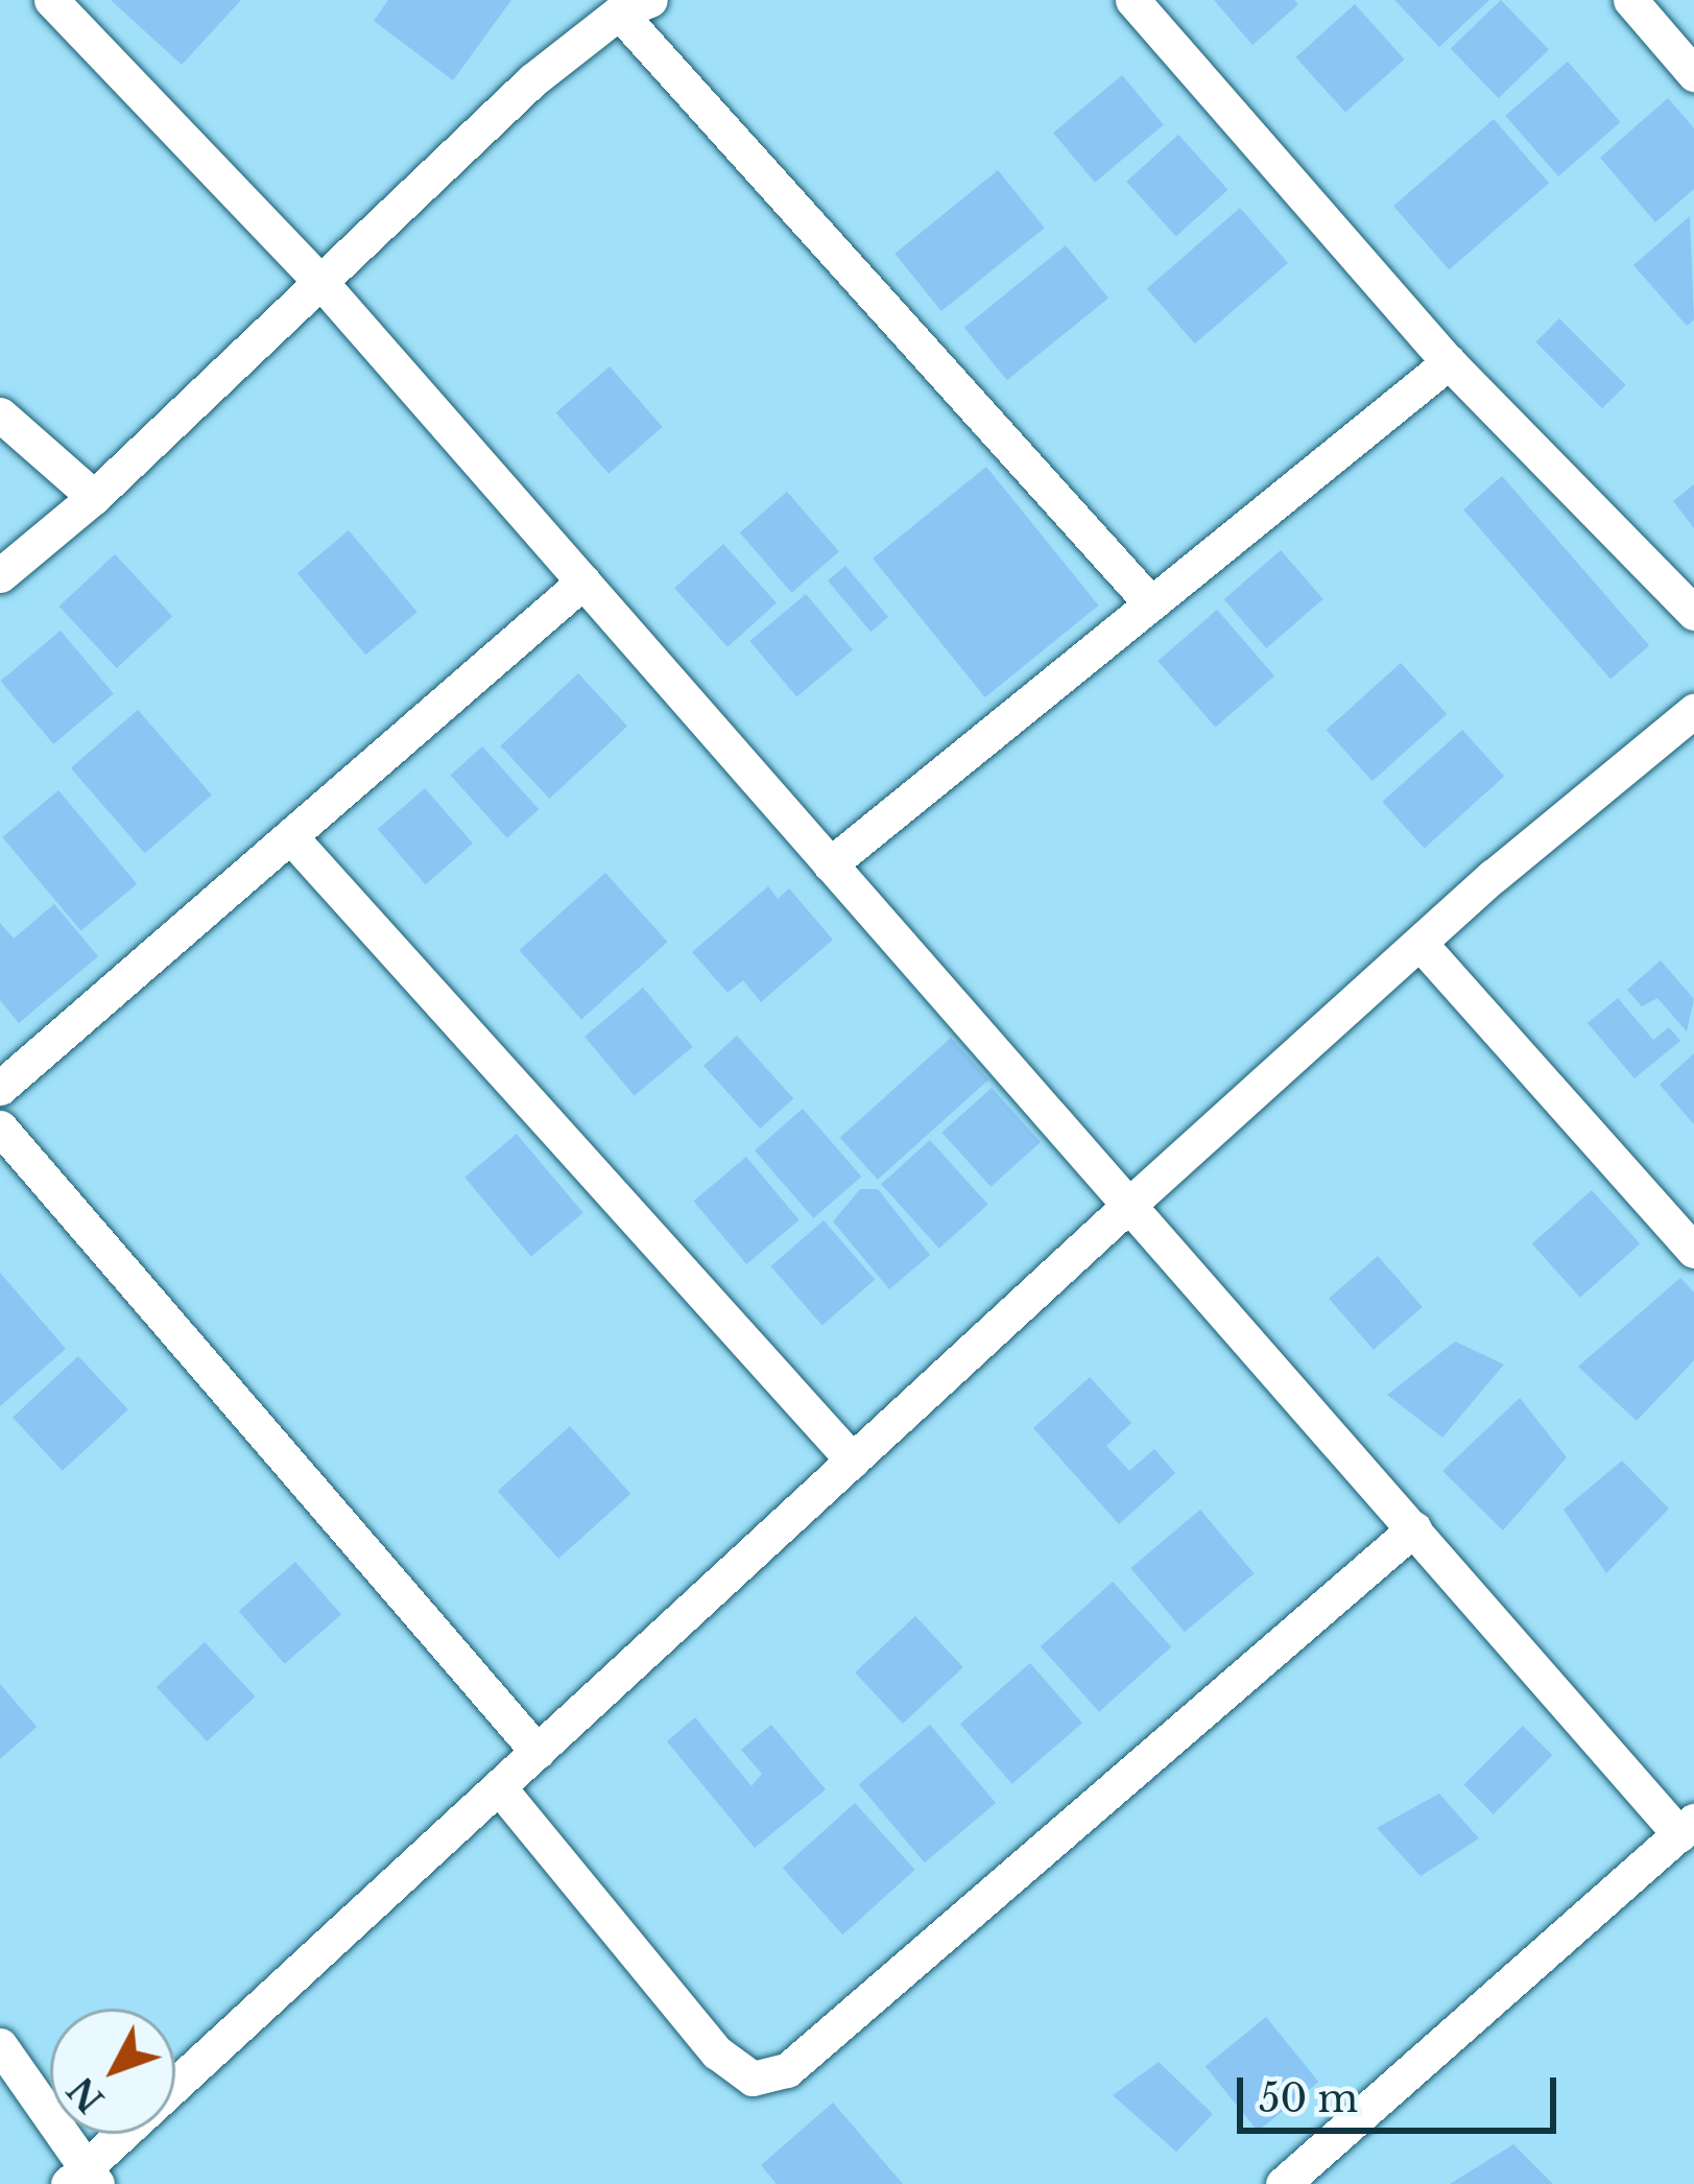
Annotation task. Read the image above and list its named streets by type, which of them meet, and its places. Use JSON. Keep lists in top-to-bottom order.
{
  "scale_bar": "50 m",
  "north": "bottom left"
}
